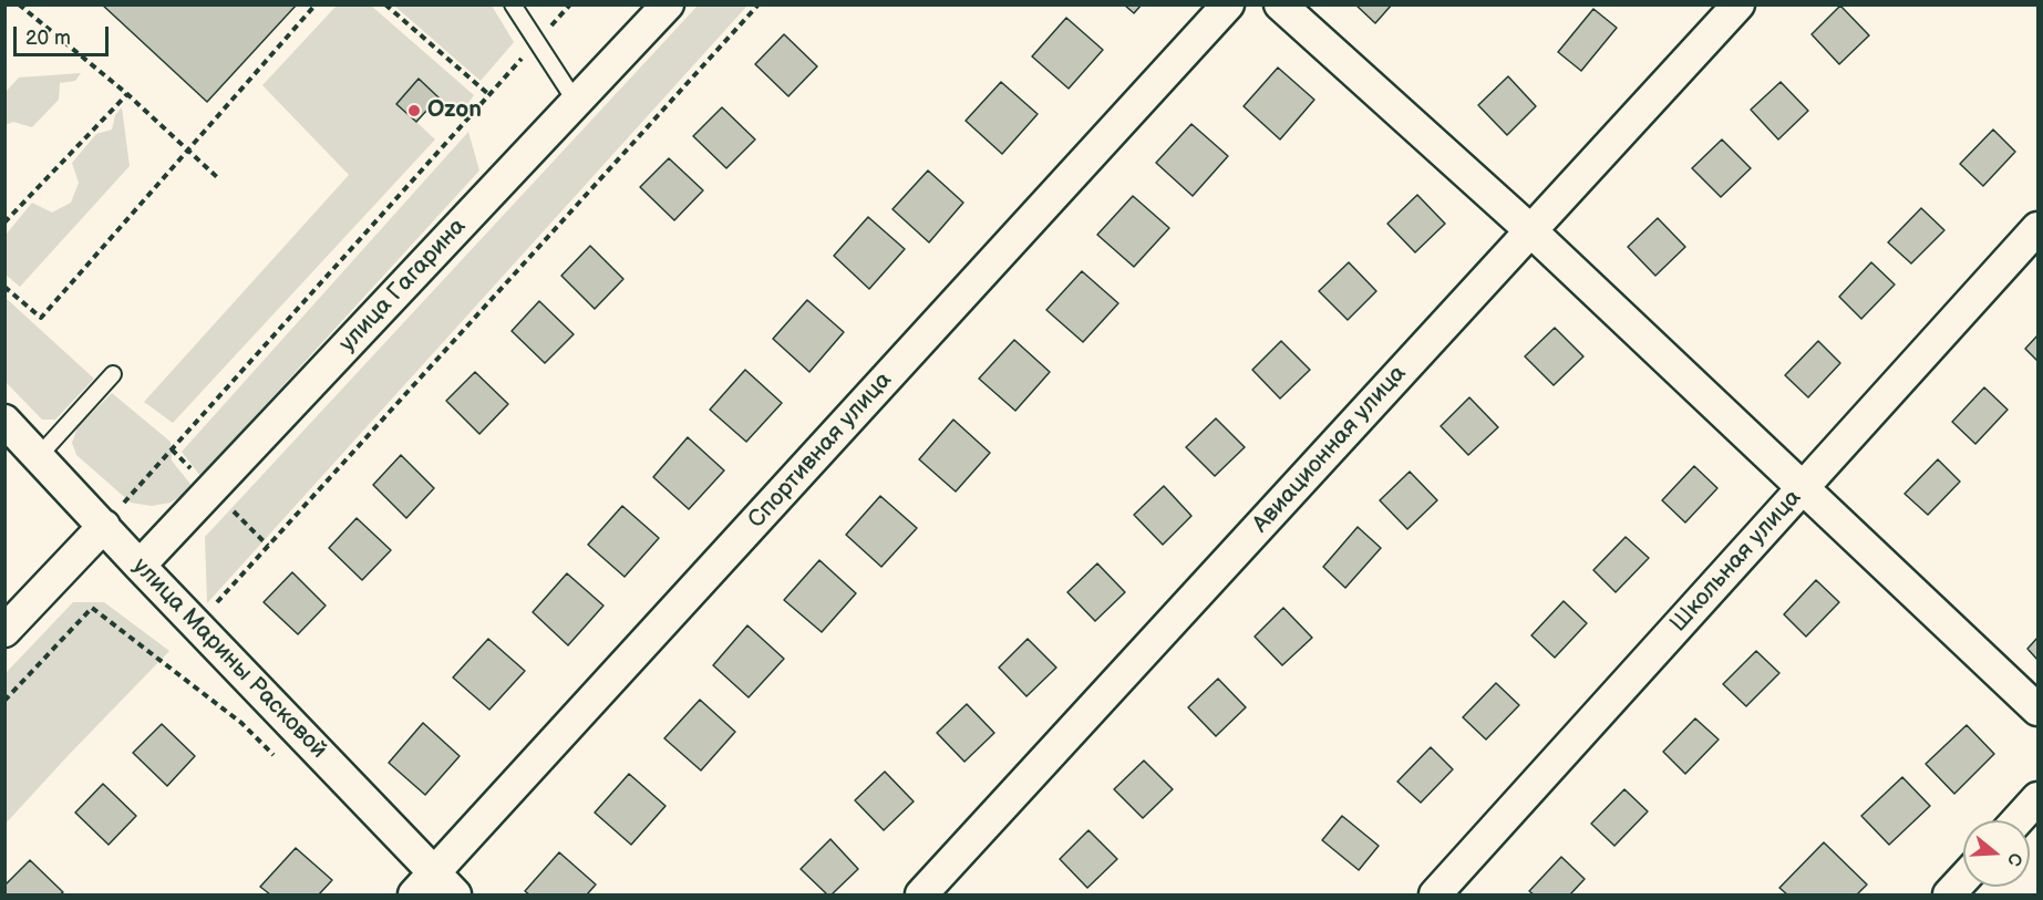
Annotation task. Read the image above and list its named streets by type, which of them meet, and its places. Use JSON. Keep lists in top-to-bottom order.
{
  "streets": {
    "street": [
      "улица Гагарина",
      "Авиационная улица",
      "Спортивная улица",
      "Школьная улица",
      "улица Марины Расковой"
    ]
  },
  "crossings": [
    ["улица Гагарина", "улица Марины Расковой"],
    ["Спортивная улица", "улица Марины Расковой"]
  ],
  "places": ["Ozon"],
  "scale_bar": "20 m",
  "north": "right"
}
